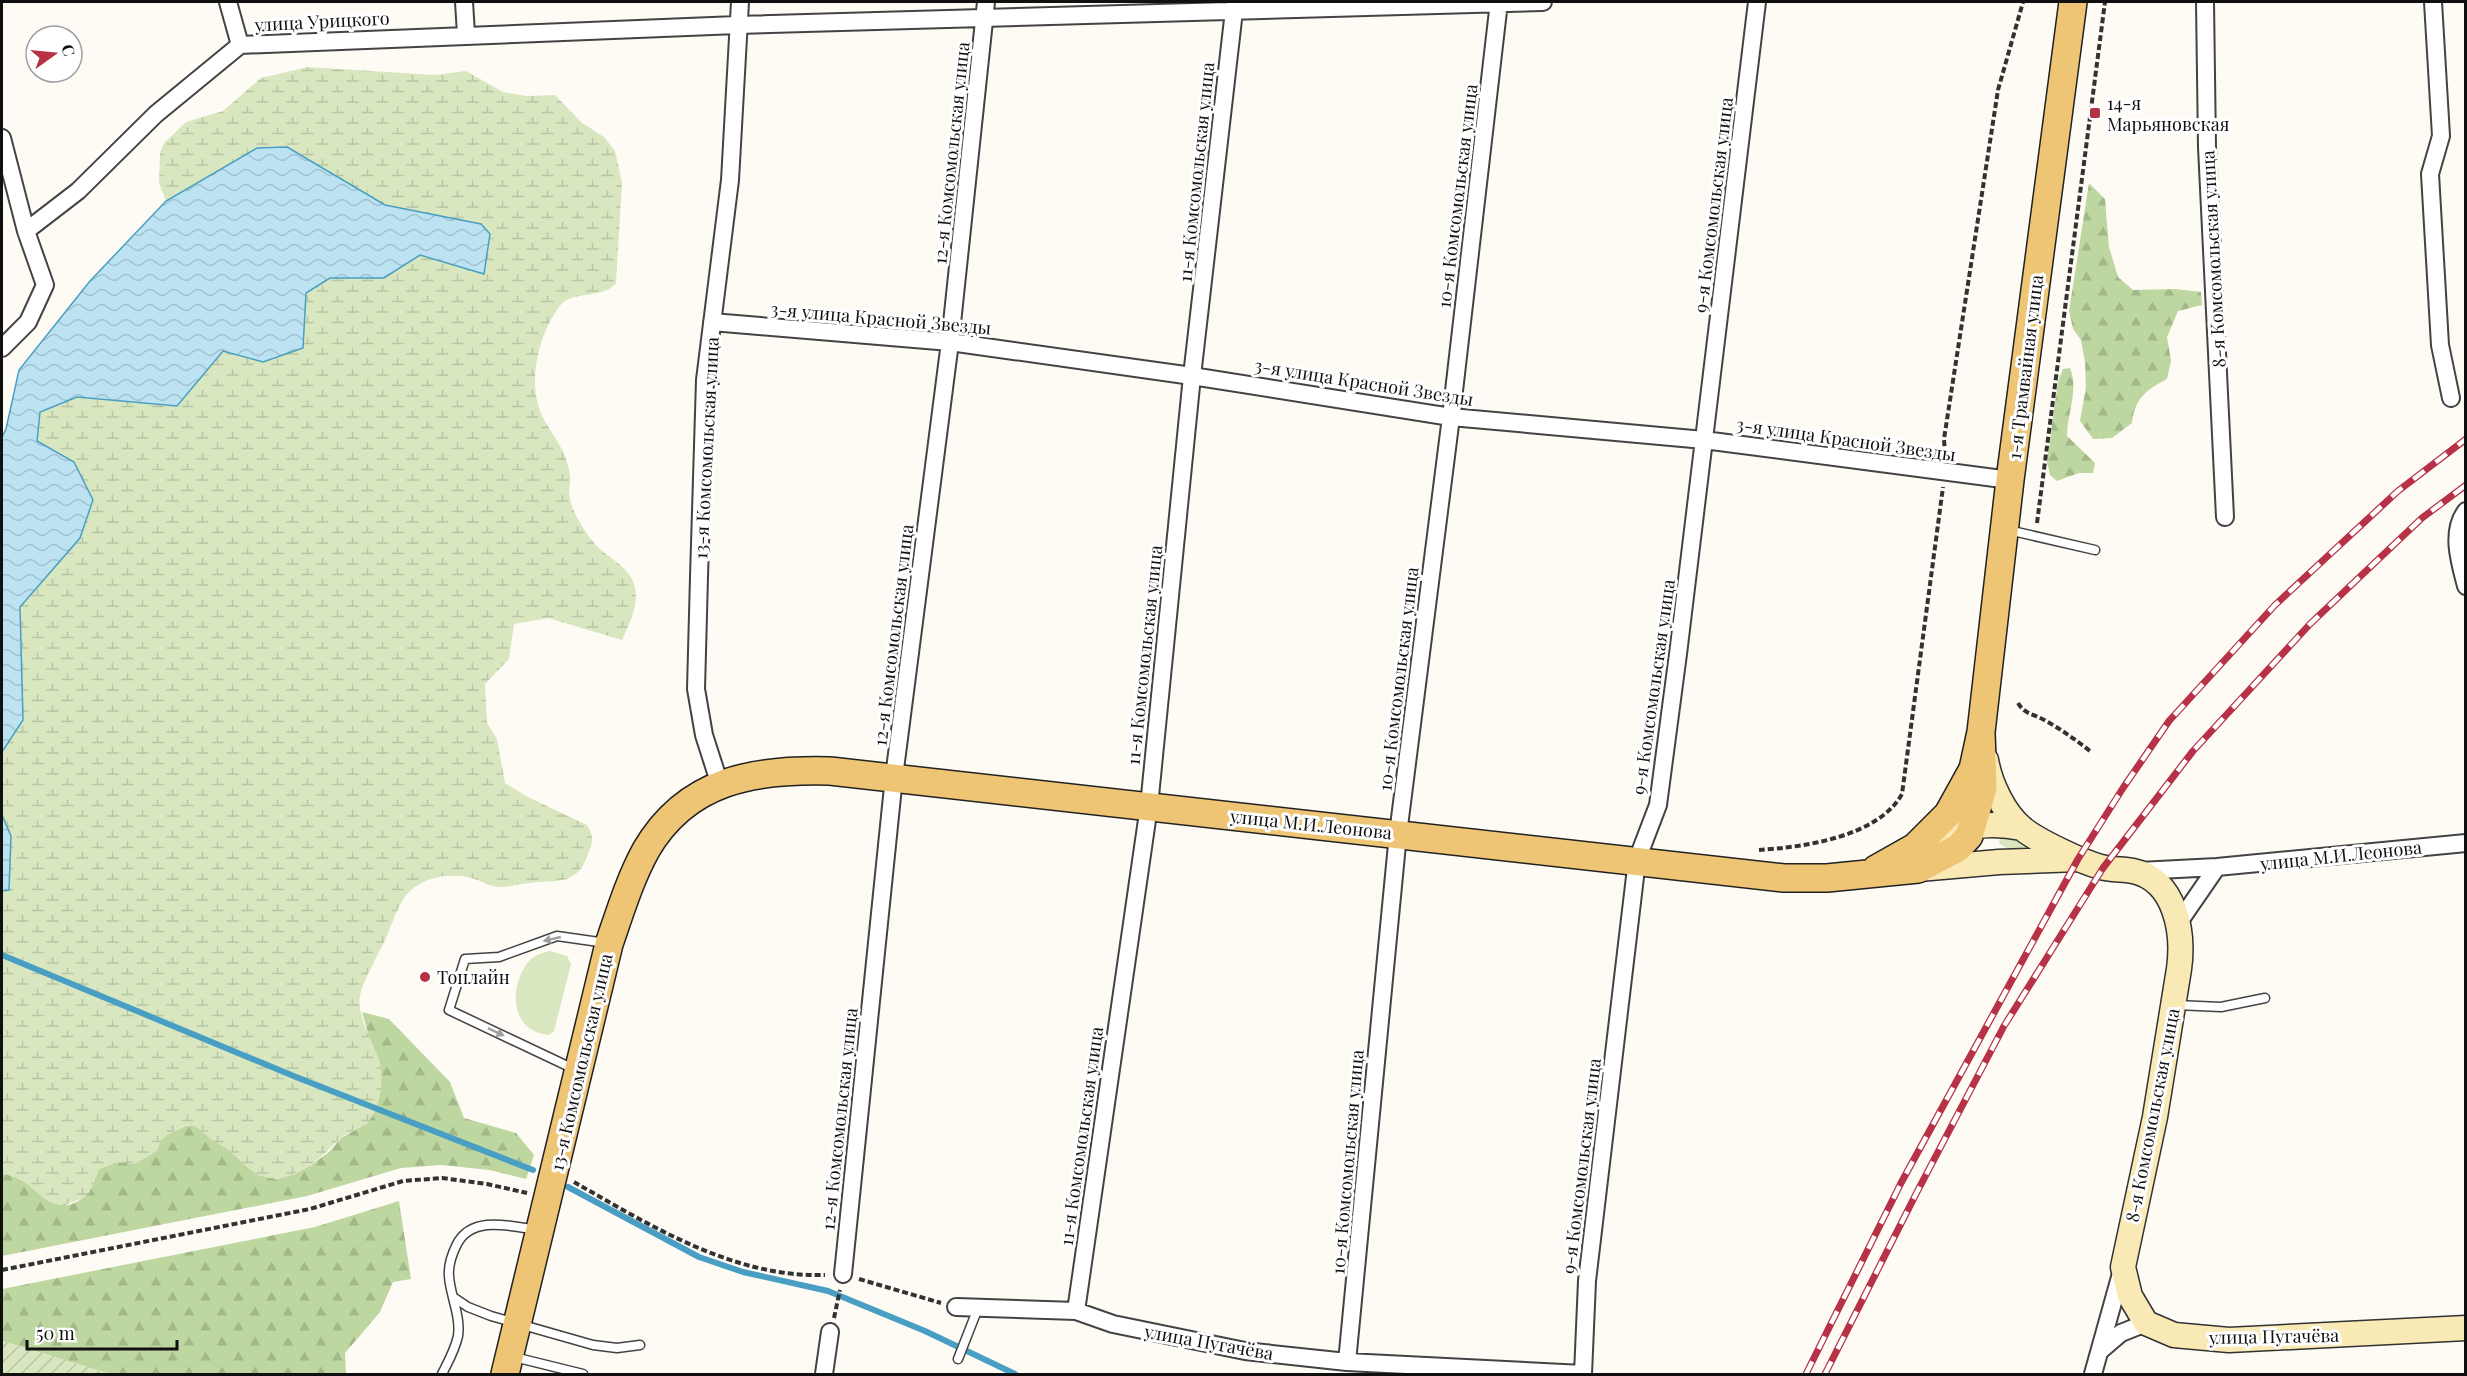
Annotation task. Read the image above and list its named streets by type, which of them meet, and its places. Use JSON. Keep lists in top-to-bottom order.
{
  "streets": {
    "main road": [
      "8-я Комсомольская улица",
      "1-я Трамвайная улица",
      "13-я Комсомольская улица",
      "улица М.И.Леонова",
      "улица Пугачёва"
    ],
    "street": [
      "улица Урицкого",
      "12-я Комсомольская улица",
      "11-я Комсомольская улица",
      "10-я Комсомольская улица",
      "9-я Комсомольская улица",
      "3-я улица Красной Звезды"
    ]
  },
  "crossings": [
    ["улица Урицкого", "12-я Комсомольская улица"],
    ["улица Урицкого", "11-я Комсомольская улица"],
    ["улица Урицкого", "10-я Комсомольская улица"],
    ["улица Урицкого", "13-я Комсомольская улица"],
    ["12-я Комсомольская улица", "3-я улица Красной Звезды"],
    ["12-я Комсомольская улица", "улица М.И.Леонова"],
    ["11-я Комсомольская улица", "3-я улица Красной Звезды"],
    ["11-я Комсомольская улица", "улица М.И.Леонова"],
    ["11-я Комсомольская улица", "улица Пугачёва"],
    ["10-я Комсомольская улица", "3-я улица Красной Звезды"],
    ["10-я Комсомольская улица", "улица М.И.Леонова"],
    ["10-я Комсомольская улица", "улица Пугачёва"],
    ["9-я Комсомольская улица", "3-я улица Красной Звезды"],
    ["9-я Комсомольская улица", "улица М.И.Леонова"],
    ["9-я Комсомольская улица", "улица Пугачёва"],
    ["8-я Комсомольская улица", "улица М.И.Леонова"],
    ["3-я улица Красной Звезды", "1-я Трамвайная улица"],
    ["3-я улица Красной Звезды", "13-я Комсомольская улица"],
    ["13-я Комсомольская улица", "улица М.И.Леонова"]
  ],
  "places": {
    "transit": ["14-я Марьяновская"],
    "other": ["Топлайн"]
  },
  "scale_bar": "50 m",
  "north": "right"
}
